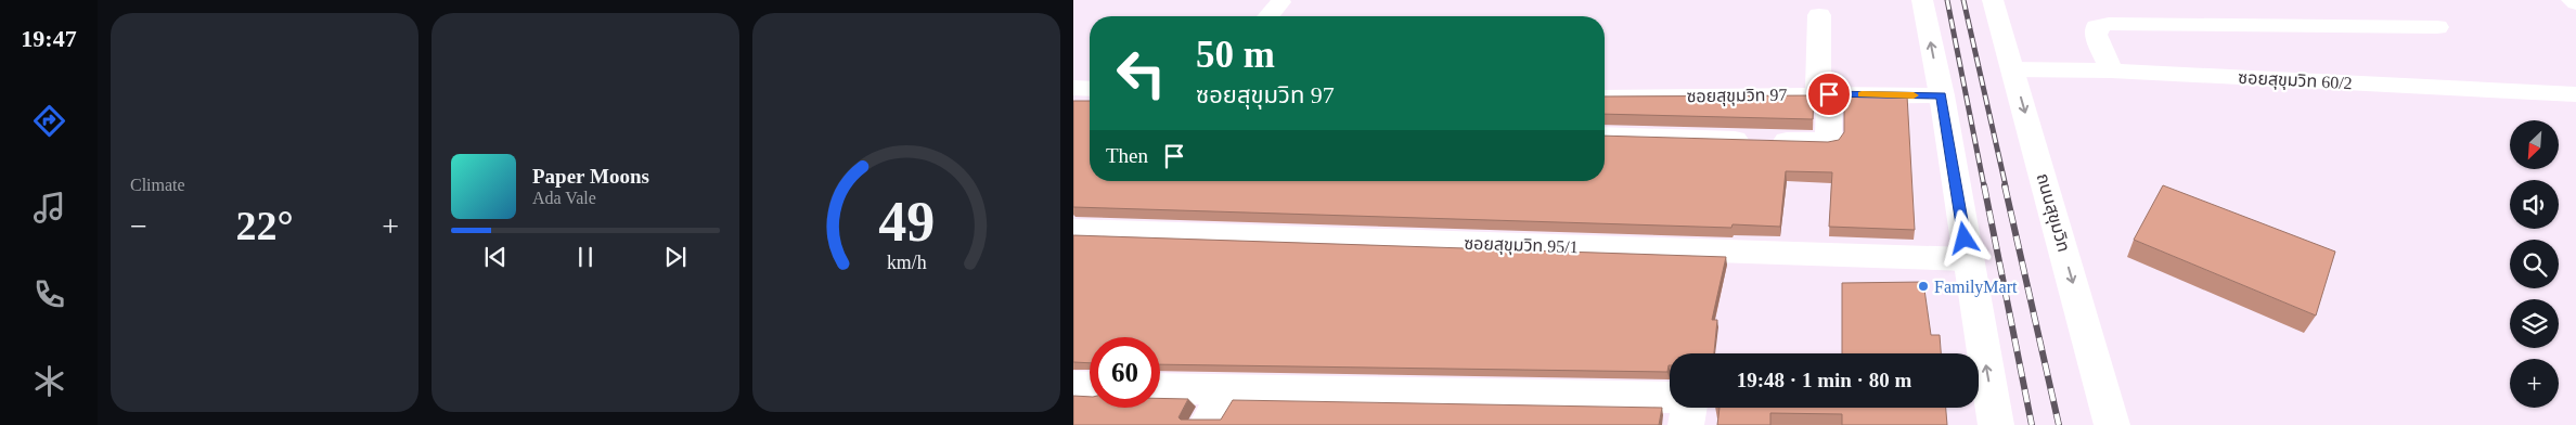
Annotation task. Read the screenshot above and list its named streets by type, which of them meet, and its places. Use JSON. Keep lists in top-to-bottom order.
{
  "streets": {
    "street": [
      "ซอยสุขุมวิท 60/2",
      "ซอยสุขุมวิท 97",
      "ถนนสุขุมวิท",
      "ซอยสุขุมวิท 95/1"
    ]
  },
  "crossings": [
    ["ซอยสุขุมวิท 60/2", "ถนนสุขุมวิท"]
  ],
  "places": ["FamilyMart"],
  "north": "bottom left",
  "page": {
    "tabs": "19:47",
    "tile": "Climate",
    "turn": ["50 m", "ซอยสุขุมวิท 97"],
    "map_buttons": "+",
    "then": "Then",
    "song": ["Paper Moons", "Ada Vale"],
    "heat": ["−", "22°", "+"],
    "limit": "60",
    "trip": "19:48 · 1 min · 80 m",
    "gauge": ["49", "km/h"]
  }
}
